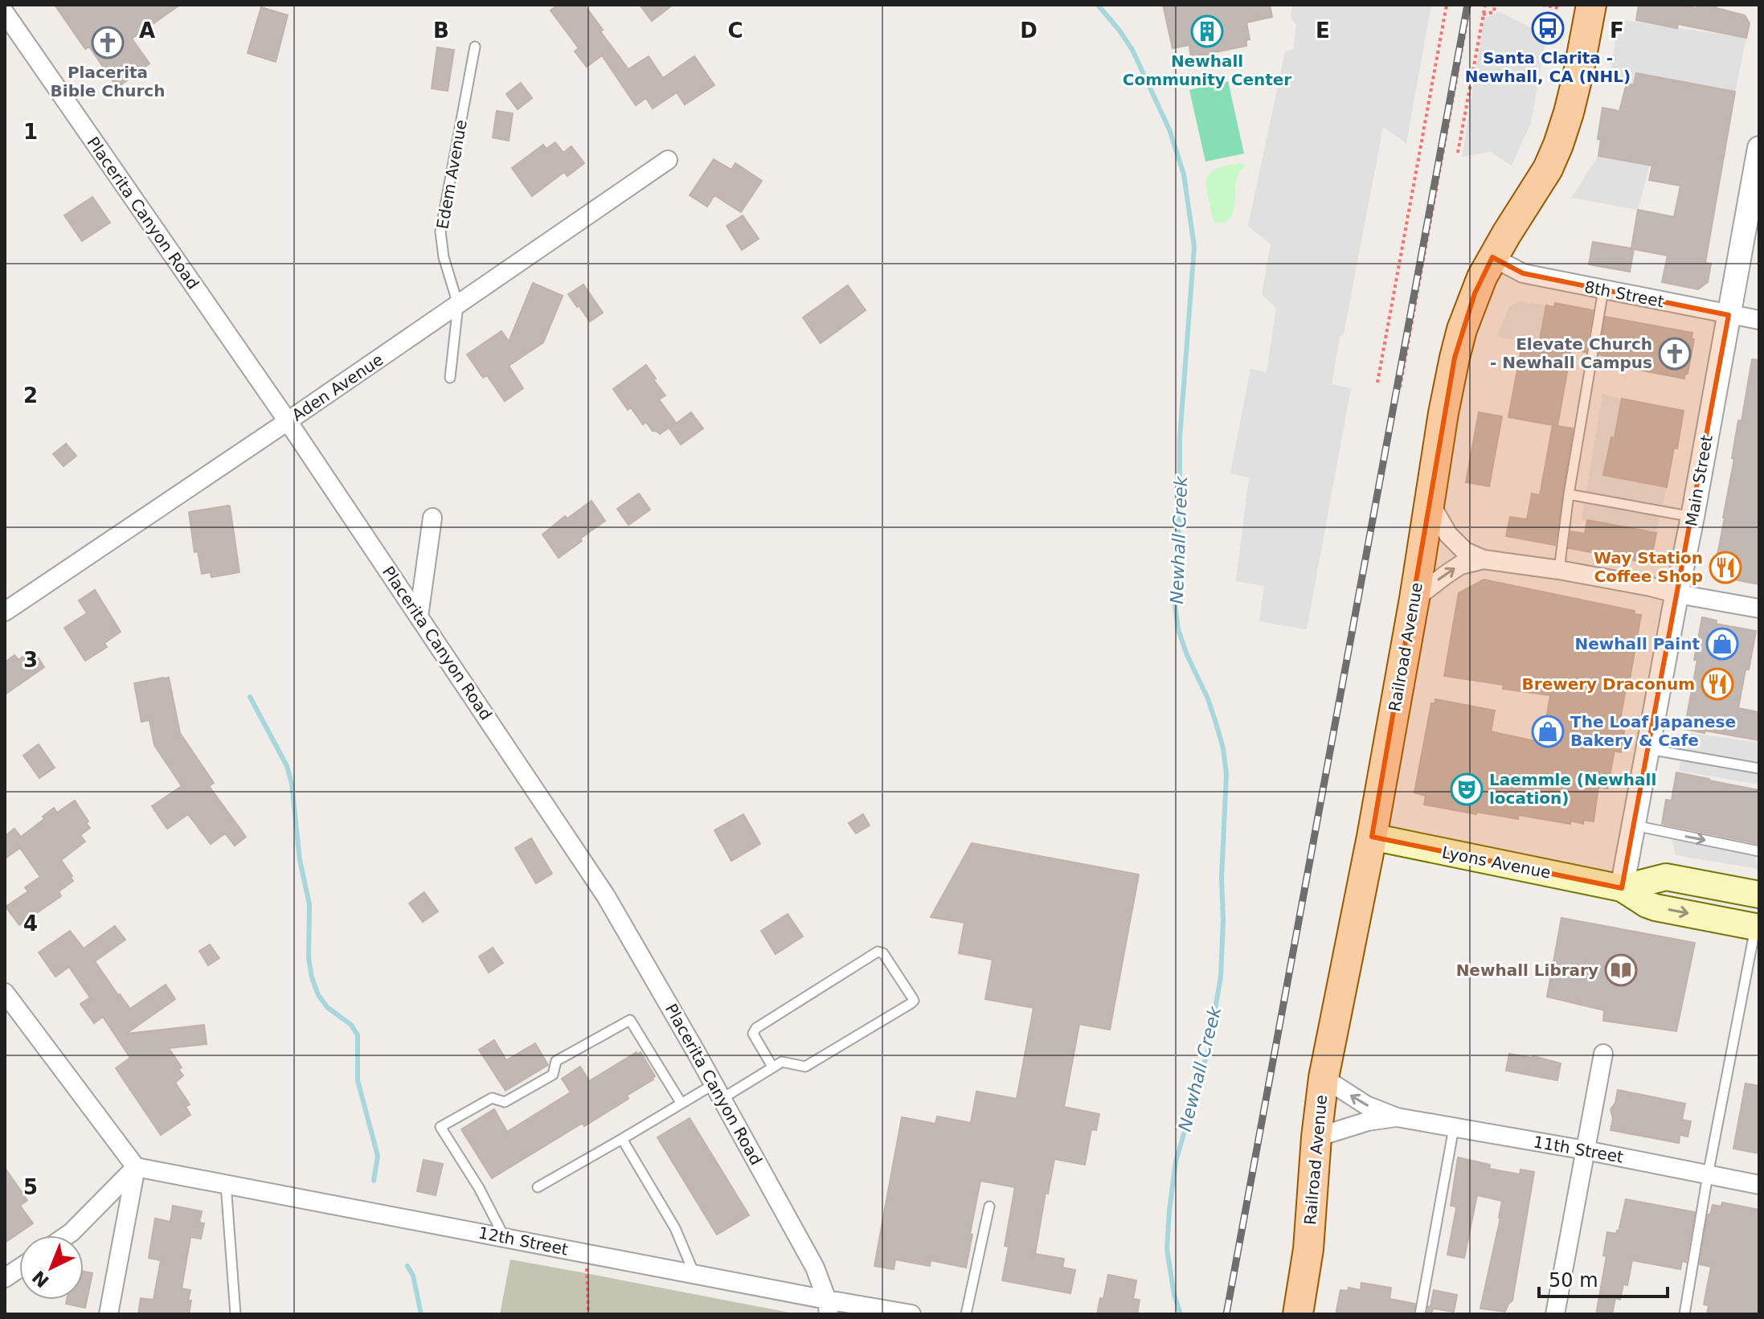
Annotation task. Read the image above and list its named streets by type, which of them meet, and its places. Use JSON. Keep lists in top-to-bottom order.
{
  "streets": {
    "main road": ["Railroad Avenue", "Lyons Avenue"],
    "street": [
      "Placerita Canyon Road",
      "8th Street",
      "Aden Avenue",
      "Main Street",
      "11th Street",
      "12th Street"
    ],
    "lane": ["Edem Avenue"]
  },
  "crossings": [
    ["Edem Avenue", "Aden Avenue"],
    ["Placerita Canyon Road", "Aden Avenue"],
    ["Placerita Canyon Road", "12th Street"],
    ["8th Street", "Main Street"],
    ["8th Street", "Railroad Avenue"],
    ["Main Street", "Lyons Avenue"],
    ["Railroad Avenue", "Lyons Avenue"],
    ["Railroad Avenue", "11th Street"]
  ],
  "water": ["Newhall Creek"],
  "places": {
    "bus stop": ["Santa Clarita - Newhall, CA (NHL)"],
    "building": ["Newhall Community Center"],
    "church": ["Placerita Bible Church", "Elevate Church - Newhall Campus"],
    "restaurant": ["Way Station Coffee Shop", "Brewery Draconum"],
    "shop": ["Newhall Paint", "The Loaf Japanese Bakery & Cafe"],
    "theatre": ["Laemmle (Newhall location)"],
    "library": ["Newhall Library"]
  },
  "scale_bar": "50 m",
  "north": "bottom left",
  "grid": {
    "columns": [
      "A",
      "B",
      "C",
      "D",
      "E",
      "F"
    ],
    "rows": [
      "1",
      "2",
      "3",
      "4",
      "5"
    ]
  }
}
